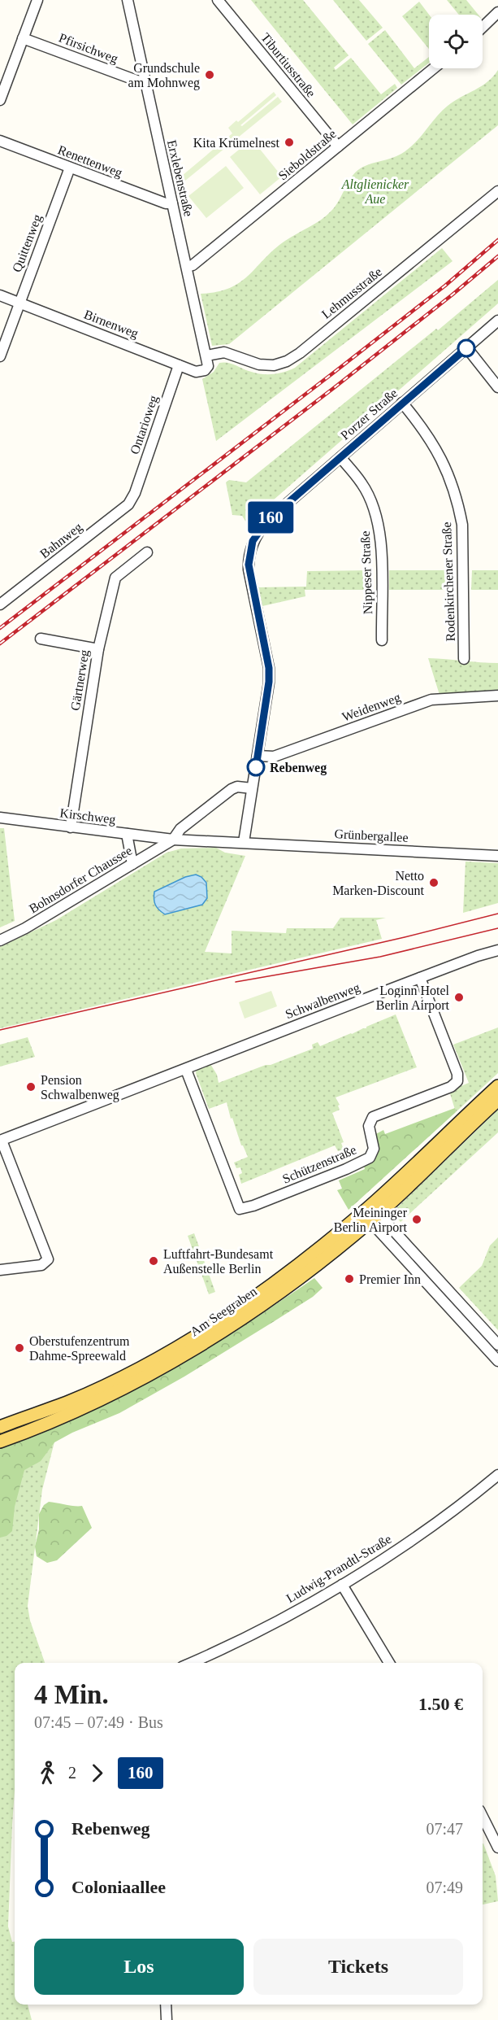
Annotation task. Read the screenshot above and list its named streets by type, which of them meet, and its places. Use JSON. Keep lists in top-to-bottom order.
{
  "streets": {
    "main road": ["Am Seegraben"],
    "street": [
      "Pfirsichweg",
      "Tiburtiusstraße",
      "Sieboldstraße",
      "Renettenweg",
      "Erxlebenstraße",
      "Quittenweg",
      "Lehmusstraße",
      "Birnenweg",
      "Porzer Straße",
      "Ontarioweg",
      "Bahnweg",
      "Nippeser Straße",
      "Rodenkirchener Straße",
      "Gärtnerweg",
      "Weidenweg",
      "Kirschweg",
      "Grünbergallee",
      "Bohnsdorfer Chaussee",
      "Schwalbenweg",
      "Schützenstraße",
      "Ludwig-Prandtl-Straße"
    ]
  },
  "crossings": [
    ["Pfirsichweg", "Erxlebenstraße"],
    ["Tiburtiusstraße", "Sieboldstraße"],
    ["Sieboldstraße", "Erxlebenstraße"],
    ["Renettenweg", "Erxlebenstraße"],
    ["Renettenweg", "Quittenweg"],
    ["Erxlebenstraße", "Lehmusstraße"],
    ["Erxlebenstraße", "Birnenweg"],
    ["Quittenweg", "Birnenweg"],
    ["Lehmusstraße", "Birnenweg"],
    ["Birnenweg", "Ontarioweg"],
    ["Porzer Straße", "Nippeser Straße"],
    ["Porzer Straße", "Rodenkirchener Straße"],
    ["Porzer Straße", "Weidenweg"],
    ["Ontarioweg", "Bahnweg"],
    ["Gärtnerweg", "Kirschweg"],
    ["Kirschweg", "Grünbergallee"],
    ["Kirschweg", "Bohnsdorfer Chaussee"],
    ["Schwalbenweg", "Schützenstraße"]
  ],
  "parks": ["Altglienicker Aue"],
  "places": [
    "Grundschule am Mohnweg",
    "Kita Krümelnest",
    "Rebenweg",
    "Netto Marken-Discount",
    "Loginn Hotel Berlin Airport",
    "Pension Schwalbenweg",
    "Meininger Berlin Airport",
    "Luftfahrt-Bundesamt Außenstelle Berlin",
    "Premier Inn",
    "Oberstufenzentrum Dahme-Spreewald"
  ],
  "lines": ["bus line 160"],
  "page": {
    "on_map": "160",
    "heading": ["4 Min.", "07:45 – 07:49 · Bus", "1.50 €"],
    "legs": ["2", "160"],
    "list": [
      {
        "name": "Rebenweg",
        "value": "07:47"
      },
      {
        "name": "Coloniaallee",
        "value": "07:49"
      }
    ],
    "buttons": ["Los", "Tickets"]
  }
}
